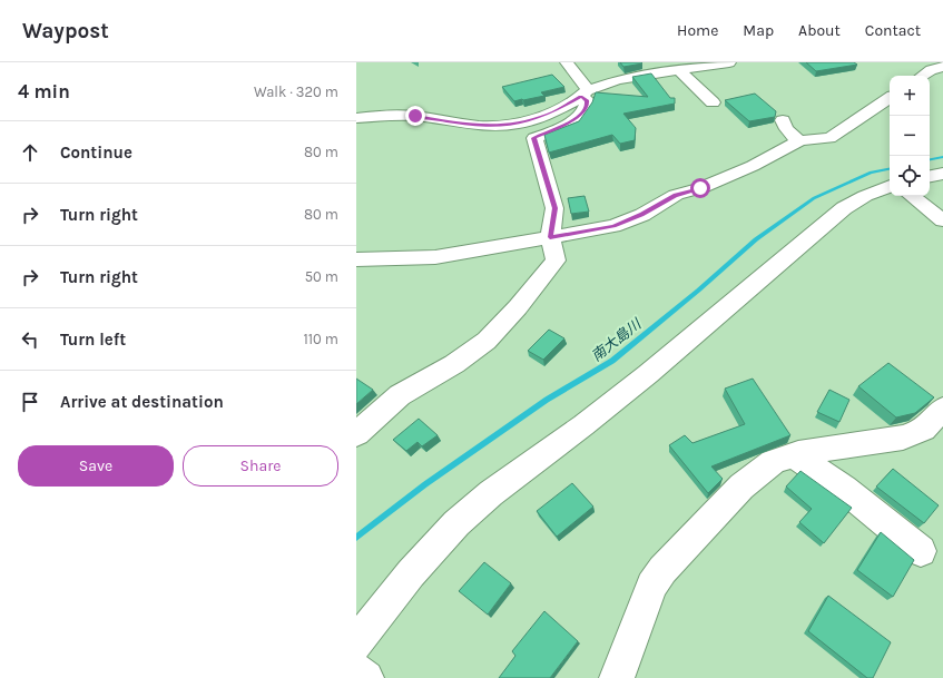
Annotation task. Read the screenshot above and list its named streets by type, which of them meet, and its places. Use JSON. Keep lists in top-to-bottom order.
{
  "water": ["南大島川"],
  "page": {
    "header": "Waypost",
    "nav": [
      "Home",
      "Map",
      "About",
      "Contact"
    ],
    "heading": ["4 min", "Walk · 320 m"],
    "map_buttons": ["+", "−"],
    "list": [
      ["Continue", "80 m"],
      ["Turn right", "80 m"],
      ["Turn right", "50 m"],
      ["Turn left", "110 m"],
      "Arrive at destination"
    ],
    "buttons": ["Save", "Share"]
  }
}
